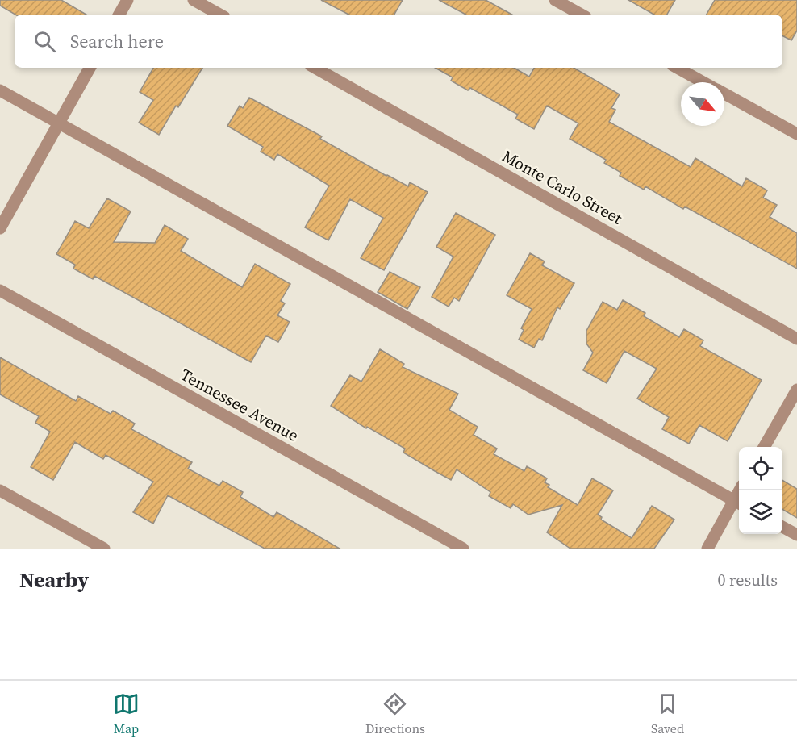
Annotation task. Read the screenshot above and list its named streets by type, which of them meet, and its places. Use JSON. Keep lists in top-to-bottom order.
{
  "streets": {
    "street": ["Monte Carlo Street", "Tennessee Avenue"]
  },
  "north": "bottom right",
  "page": {
    "search": "Search here",
    "heading": ["Nearby", "0 results"],
    "nav": ["Map", "Directions", "Saved"]
  }
}
